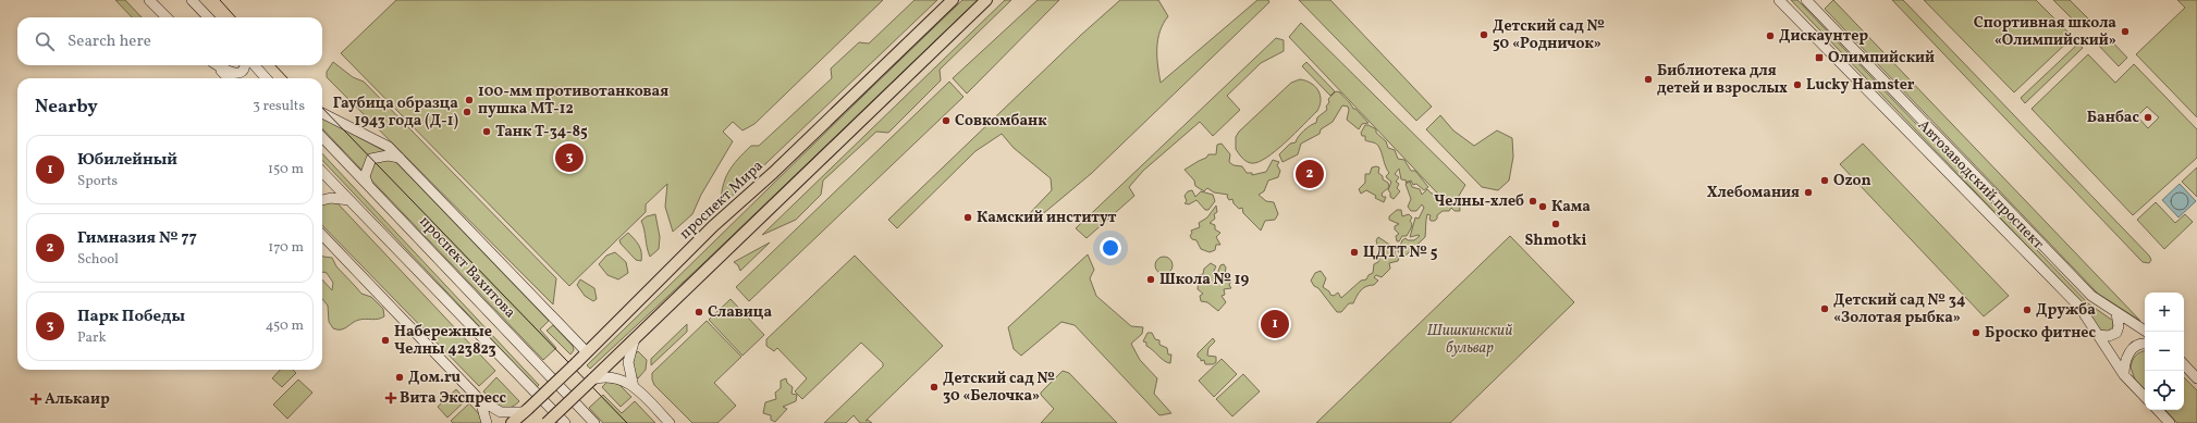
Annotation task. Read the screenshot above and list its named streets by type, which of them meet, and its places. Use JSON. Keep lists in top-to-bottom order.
{
  "streets": {
    "main road": ["Автозаводский проспект", "проспект Мира", "проспект Вахитова"]
  },
  "parks": ["Шишкинский бульвар"],
  "places": {
    "other": [
      "Спортивная школа «Олимпийский»",
      "Детский сад № 50 «Родничок»",
      "Дискаунтер",
      "Библиотека для детей и взрослых",
      "Lucky Hamster",
      "100-мм противотанковая пушка МТ-12",
      "Гаубица образца 1943 года (Д-1)",
      "Банбас",
      "Совкомбанк",
      "Танк Т-34-85",
      "Ozon",
      "Хлебомания",
      "Челны-хлеб",
      "Кама",
      "Камский институт",
      "Shmotki",
      "ЦДТТ № 5",
      "Школа № 19",
      "Детский сад № 34 «Золотая рыбка»",
      "Дружба",
      "Славица",
      "Броско фитнес",
      "Набережные Челны 423823",
      "Дом.ru",
      "Детский сад № 30 «Белочка»"
    ],
    "transit": ["Олимпийский"],
    "health": ["Вита Экспресс", "Алькаир"]
  },
  "page": {
    "search": "Search here",
    "heading": ["Nearby", "3 results"],
    "list": [
      {
        "mark": "1",
        "name": "Юбилейный",
        "note": "Sports",
        "value": "150 m"
      },
      {
        "mark": "2",
        "name": "Гимназия № 77",
        "note": "School",
        "value": "170 m"
      },
      {
        "mark": "3",
        "name": "Парк Победы",
        "note": "Park",
        "value": "450 m"
      }
    ],
    "pins": ["3", "2", "1"],
    "map_buttons": ["+", "−"]
  }
}
